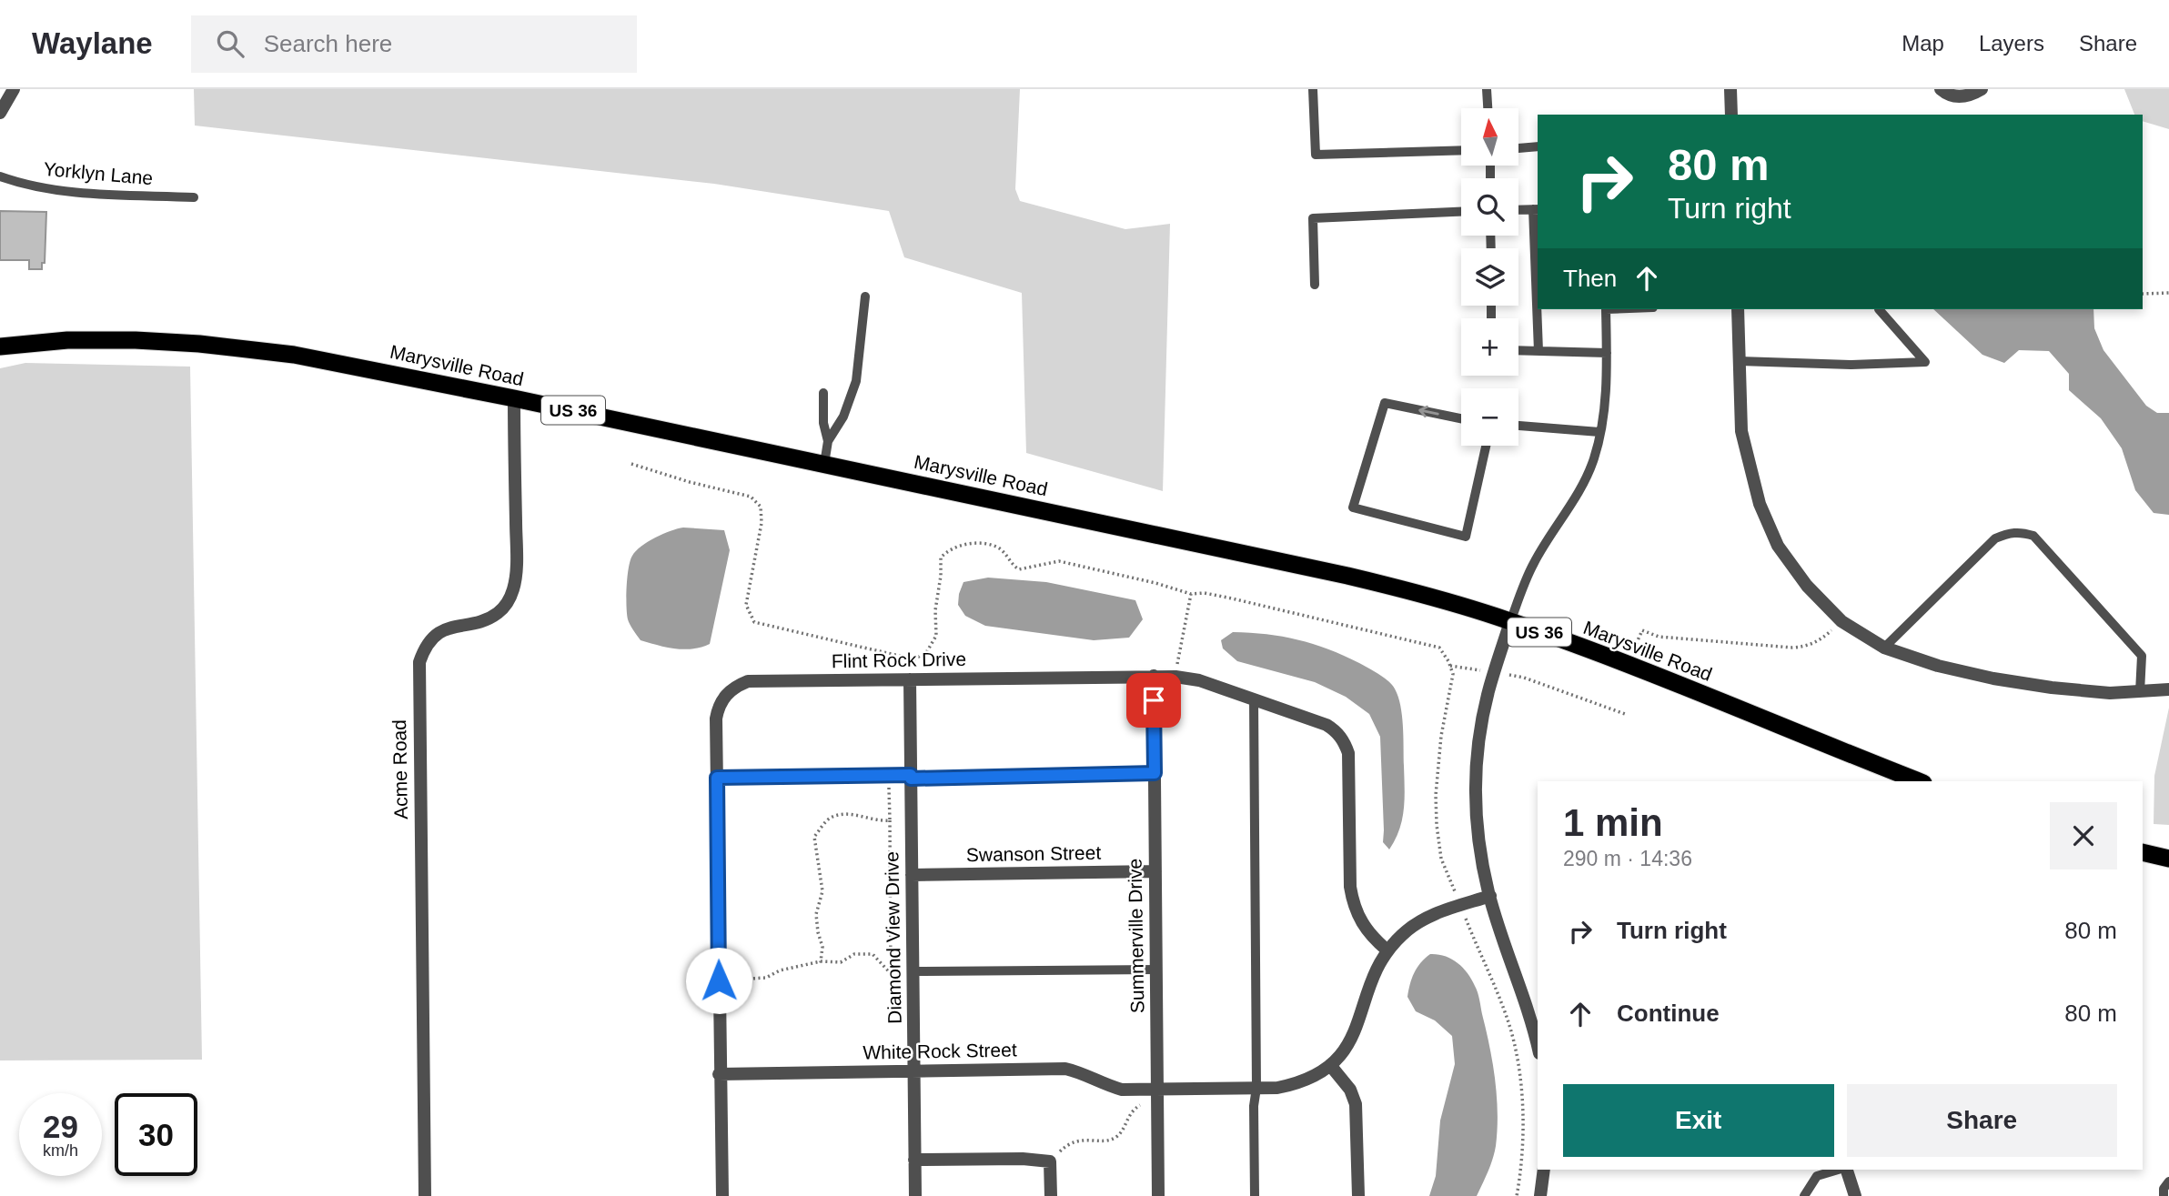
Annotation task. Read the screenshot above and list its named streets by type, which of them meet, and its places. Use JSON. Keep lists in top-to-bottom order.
{
  "streets": {
    "highway": ["Marysville Road", "US 36"],
    "street": [
      "Flint Rock Drive",
      "Acme Road",
      "Swanson Street",
      "Summerville Drive",
      "Diamond View Drive",
      "White Rock Street"
    ],
    "lane": ["Yorklyn Lane"]
  },
  "crossings": [
    ["Marysville Road", "Acme Road"],
    ["Flint Rock Drive", "Summerville Drive"],
    ["Flint Rock Drive", "Diamond View Drive"],
    ["Flint Rock Drive", "White Rock Street"],
    ["Swanson Street", "Summerville Drive"],
    ["Swanson Street", "Diamond View Drive"],
    ["Summerville Drive", "White Rock Street"],
    ["Diamond View Drive", "White Rock Street"]
  ],
  "north": "top",
  "page": {
    "header": "Waylane",
    "search": "Search here",
    "nav": ["Map", "Layers", "Share"],
    "map_buttons": ["+", "−"],
    "turn": ["80 m", "Turn right"],
    "then": "Then",
    "heading": ["1 min", "290 m · 14:36"],
    "list": [
      {
        "name": "Turn right",
        "value": "80 m"
      },
      {
        "name": "Continue",
        "value": "80 m"
      }
    ],
    "buttons": ["Exit", "Share"],
    "speed": "29 km/h",
    "limit": "30"
  }
}
